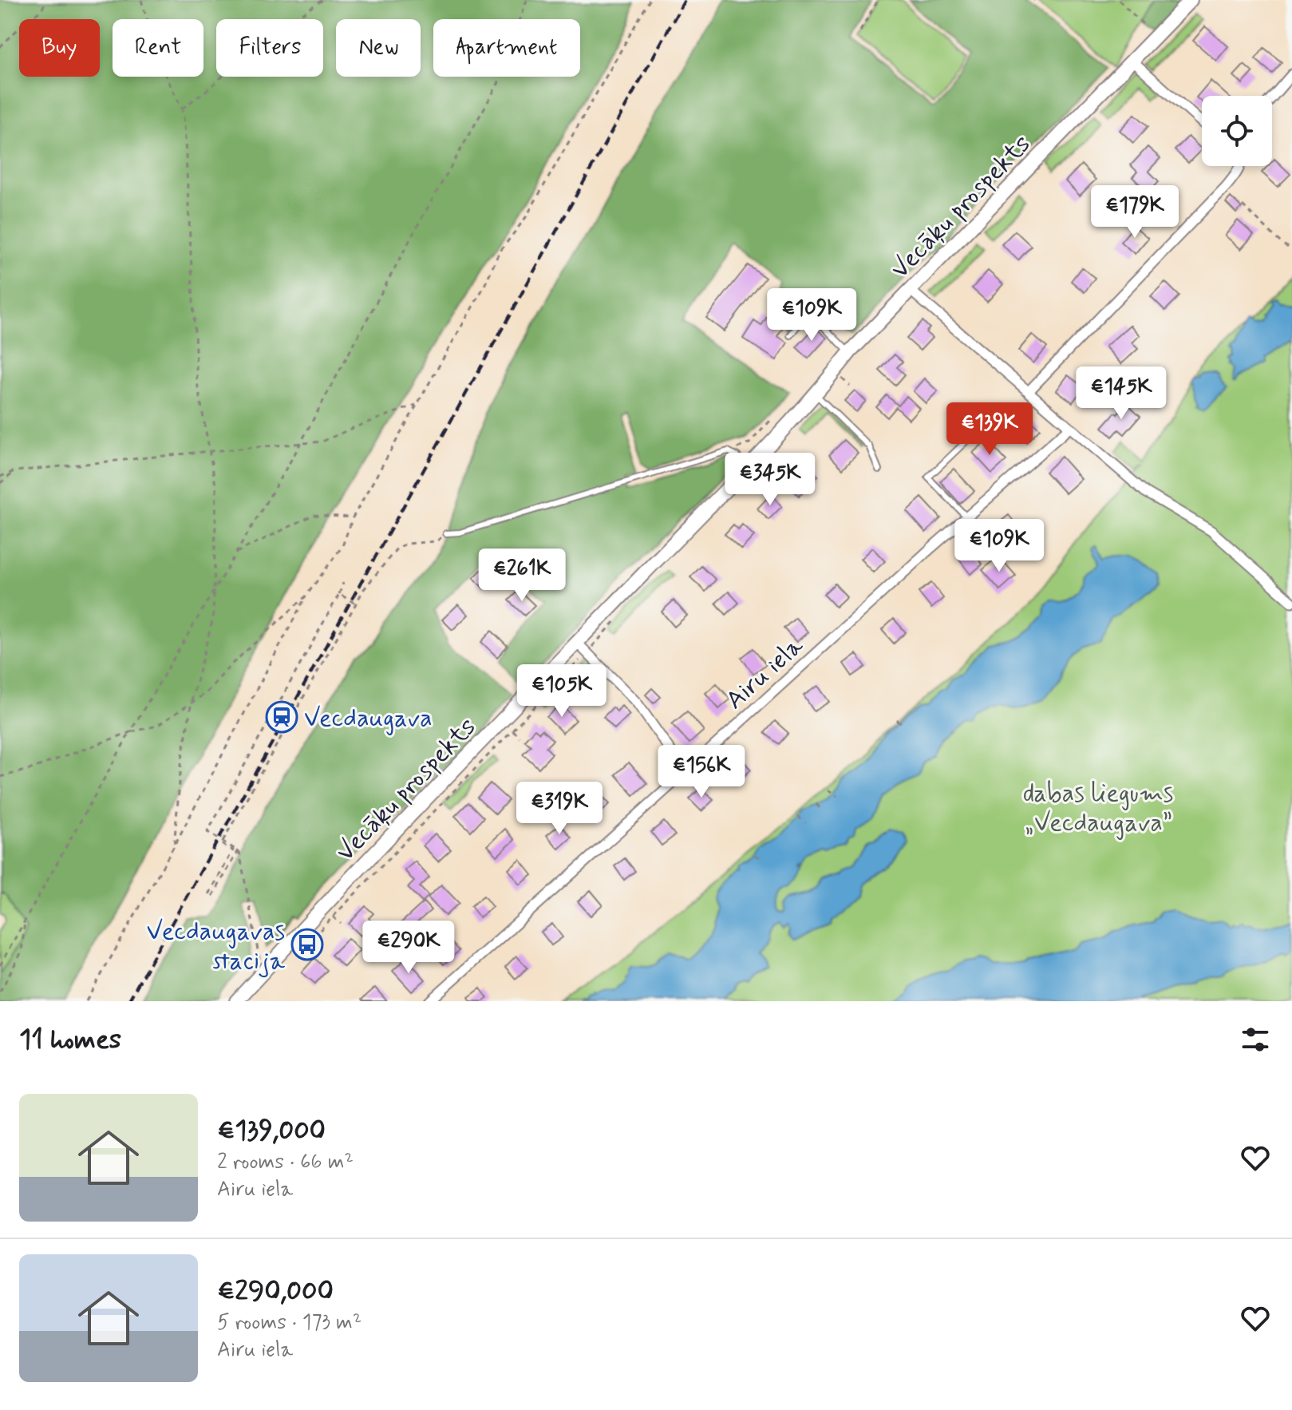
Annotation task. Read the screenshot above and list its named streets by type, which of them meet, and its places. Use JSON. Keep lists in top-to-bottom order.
{
  "streets": {
    "main road": ["Vecāķu prospekts"],
    "street": ["Airu iela"]
  },
  "parks": ["dabas liegums „Vecdaugava”"],
  "places": {
    "station": ["Vecdaugava"],
    "bus stop": ["Vecdaugavas stacija"]
  },
  "page": {
    "chip": [
      "Buy",
      "Rent",
      "Filters",
      "New",
      "Apartment"
    ],
    "price": [
      "€179K",
      "€109K",
      "€145K",
      "€139K",
      "€345K",
      "€109K",
      "€261K",
      "€105K",
      "€156K",
      "€319K",
      "€290K"
    ],
    "heading": "11 homes",
    "list": [
      {
        "name": "€139,000",
        "note": "2 rooms · 66 m² · Airu iela"
      },
      {
        "name": "€290,000",
        "note": "5 rooms · 173 m² · Airu iela"
      }
    ]
  }
}
